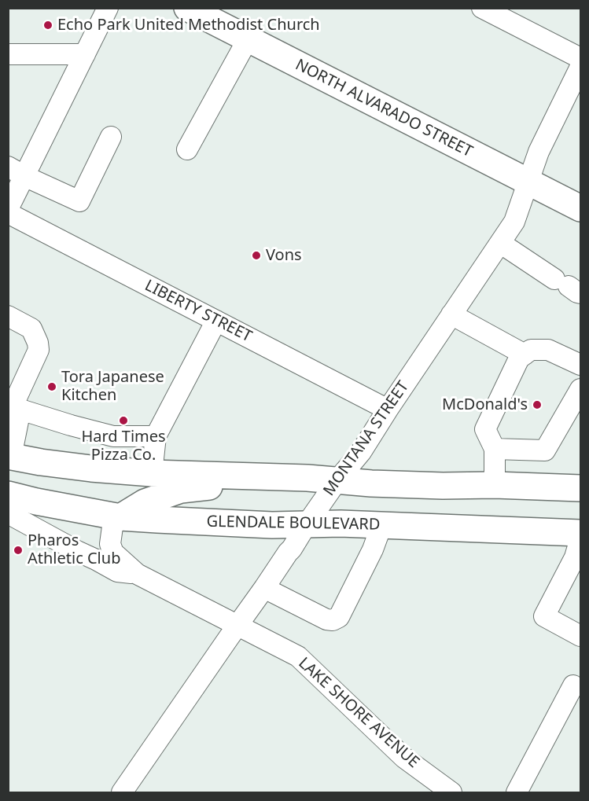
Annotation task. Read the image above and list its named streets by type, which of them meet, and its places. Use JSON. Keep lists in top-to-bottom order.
{
  "streets": {
    "main road": ["NORTH ALVARADO STREET", "GLENDALE BOULEVARD"],
    "street": ["LIBERTY STREET", "MONTANA STREET", "LAKE SHORE AVENUE"]
  },
  "crossings": [
    ["NORTH ALVARADO STREET", "MONTANA STREET"],
    ["LIBERTY STREET", "MONTANA STREET"],
    ["MONTANA STREET", "GLENDALE BOULEVARD"],
    ["MONTANA STREET", "LAKE SHORE AVENUE"],
    ["GLENDALE BOULEVARD", "LAKE SHORE AVENUE"]
  ],
  "places": [
    "Echo Park United Methodist Church",
    "Vons",
    "Tora Japanese Kitchen",
    "McDonald's",
    "Hard Times Pizza Co.",
    "Pharos Athletic Club"
  ]
}
